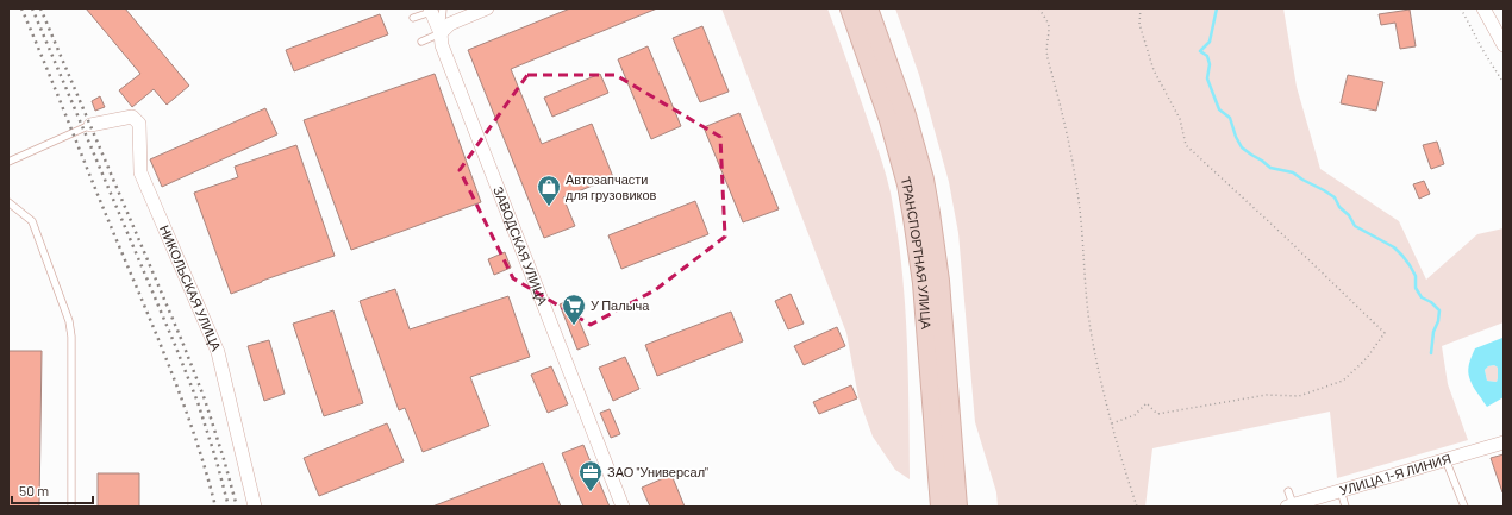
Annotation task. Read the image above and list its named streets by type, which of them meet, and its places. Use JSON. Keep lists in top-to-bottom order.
{
  "streets": {
    "street": [
      "ЗАВОДСКАЯ УЛИЦА",
      "ТРАНСПОРТНАЯ УЛИЦА",
      "НИКОЛЬСКАЯ УЛИЦА",
      "УЛИЦА 1-Я ЛИНИЯ"
    ]
  },
  "places": {
    "shop": ["Автозапчасти для грузовиков"],
    "supermarket": ["У Палыча"],
    "office": ["ЗАО \"Универсал\""]
  },
  "scale_bar": "50 m"
}
